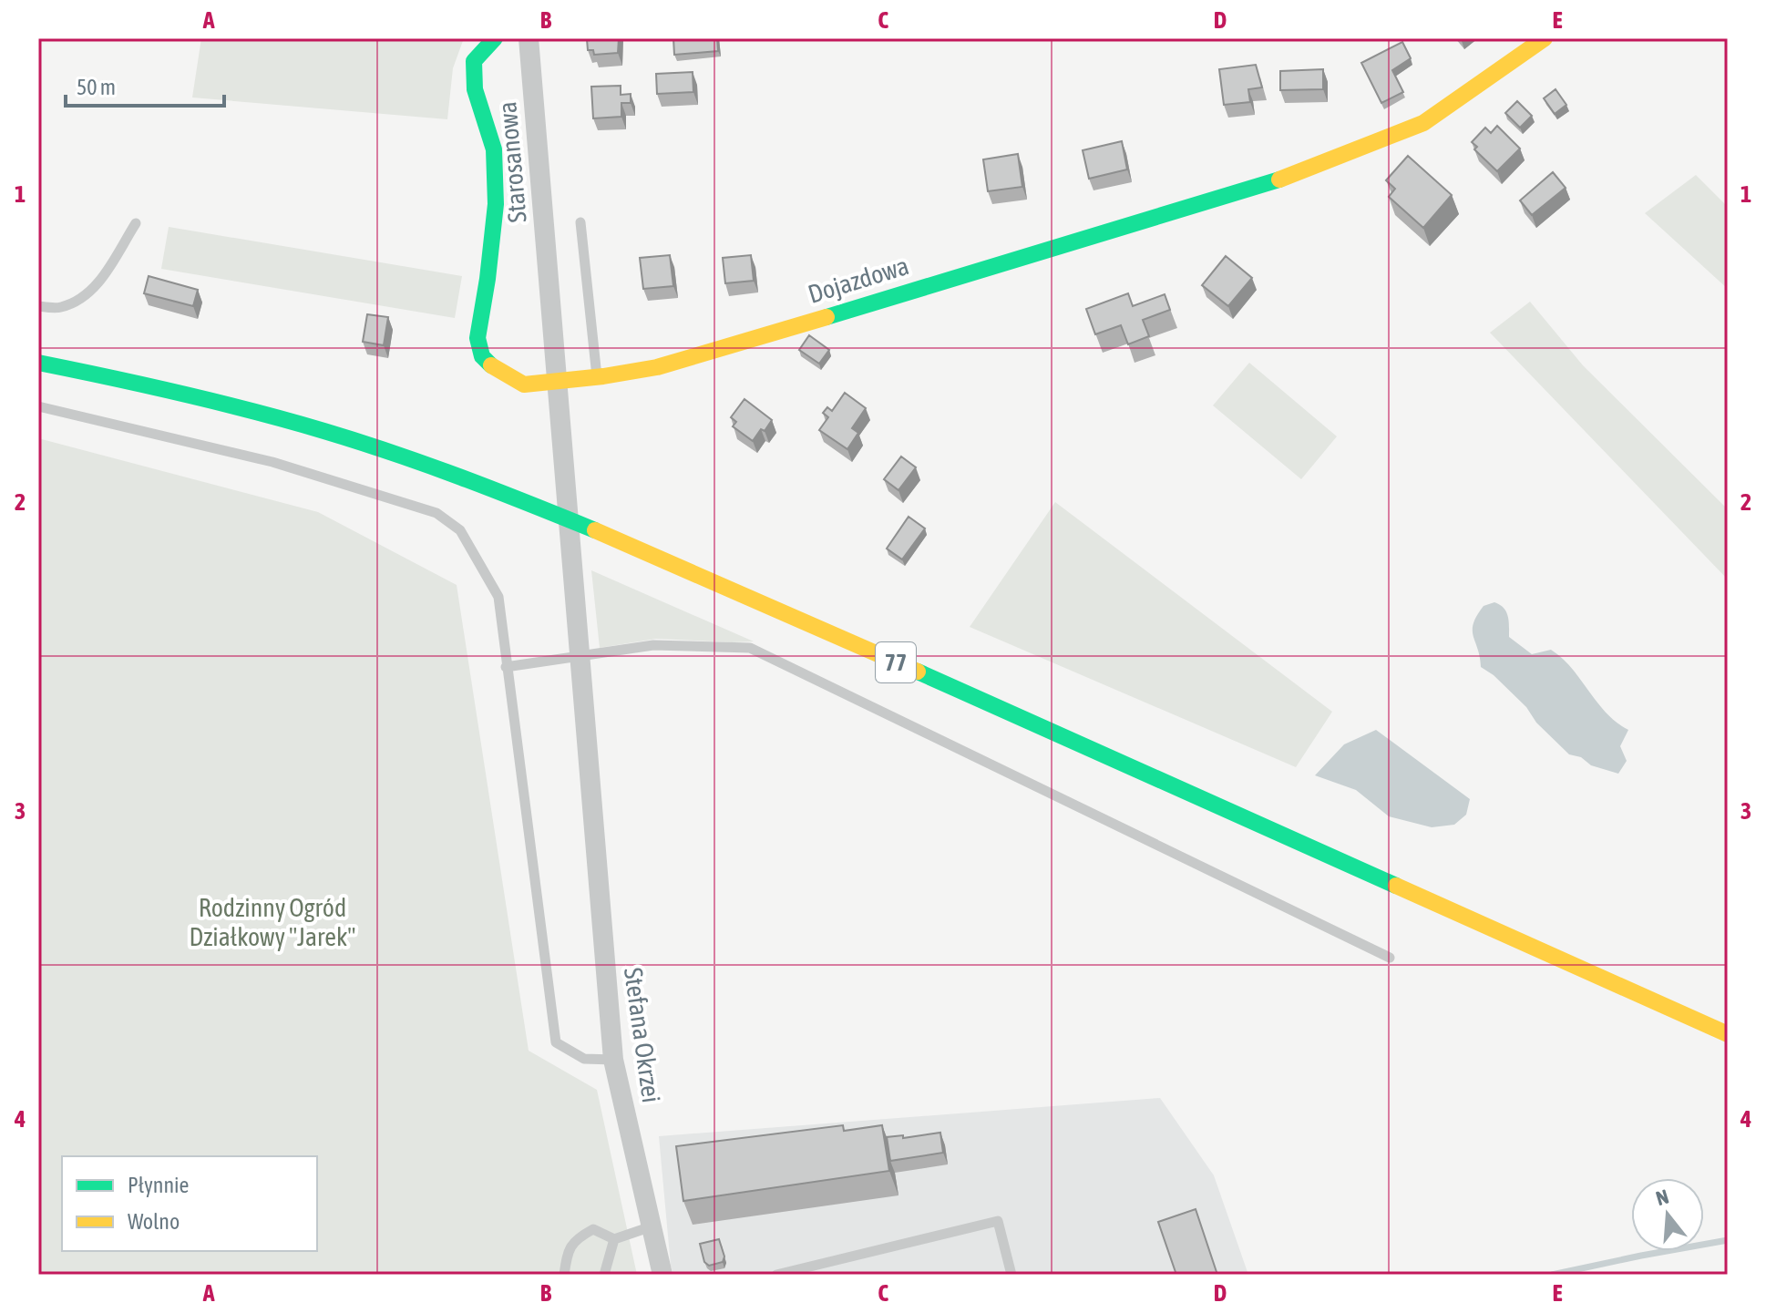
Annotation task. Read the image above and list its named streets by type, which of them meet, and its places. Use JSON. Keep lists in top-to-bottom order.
{
  "streets": {
    "main road": ["Dojazdowa", "77"],
    "street": ["Starosanowa", "Stefana Okrzei"]
  },
  "crossings": [
    ["Starosanowa", "Stefana Okrzei"]
  ],
  "parks": ["Rodzinny Ogród Działkowy \"Jarek\""],
  "legend": ["Płynnie", "Wolno"],
  "scale_bar": "50 m",
  "north": "top",
  "grid": {
    "columns": [
      "A",
      "B",
      "C",
      "D",
      "E"
    ],
    "rows": [
      "1",
      "2",
      "3",
      "4"
    ]
  }
}
